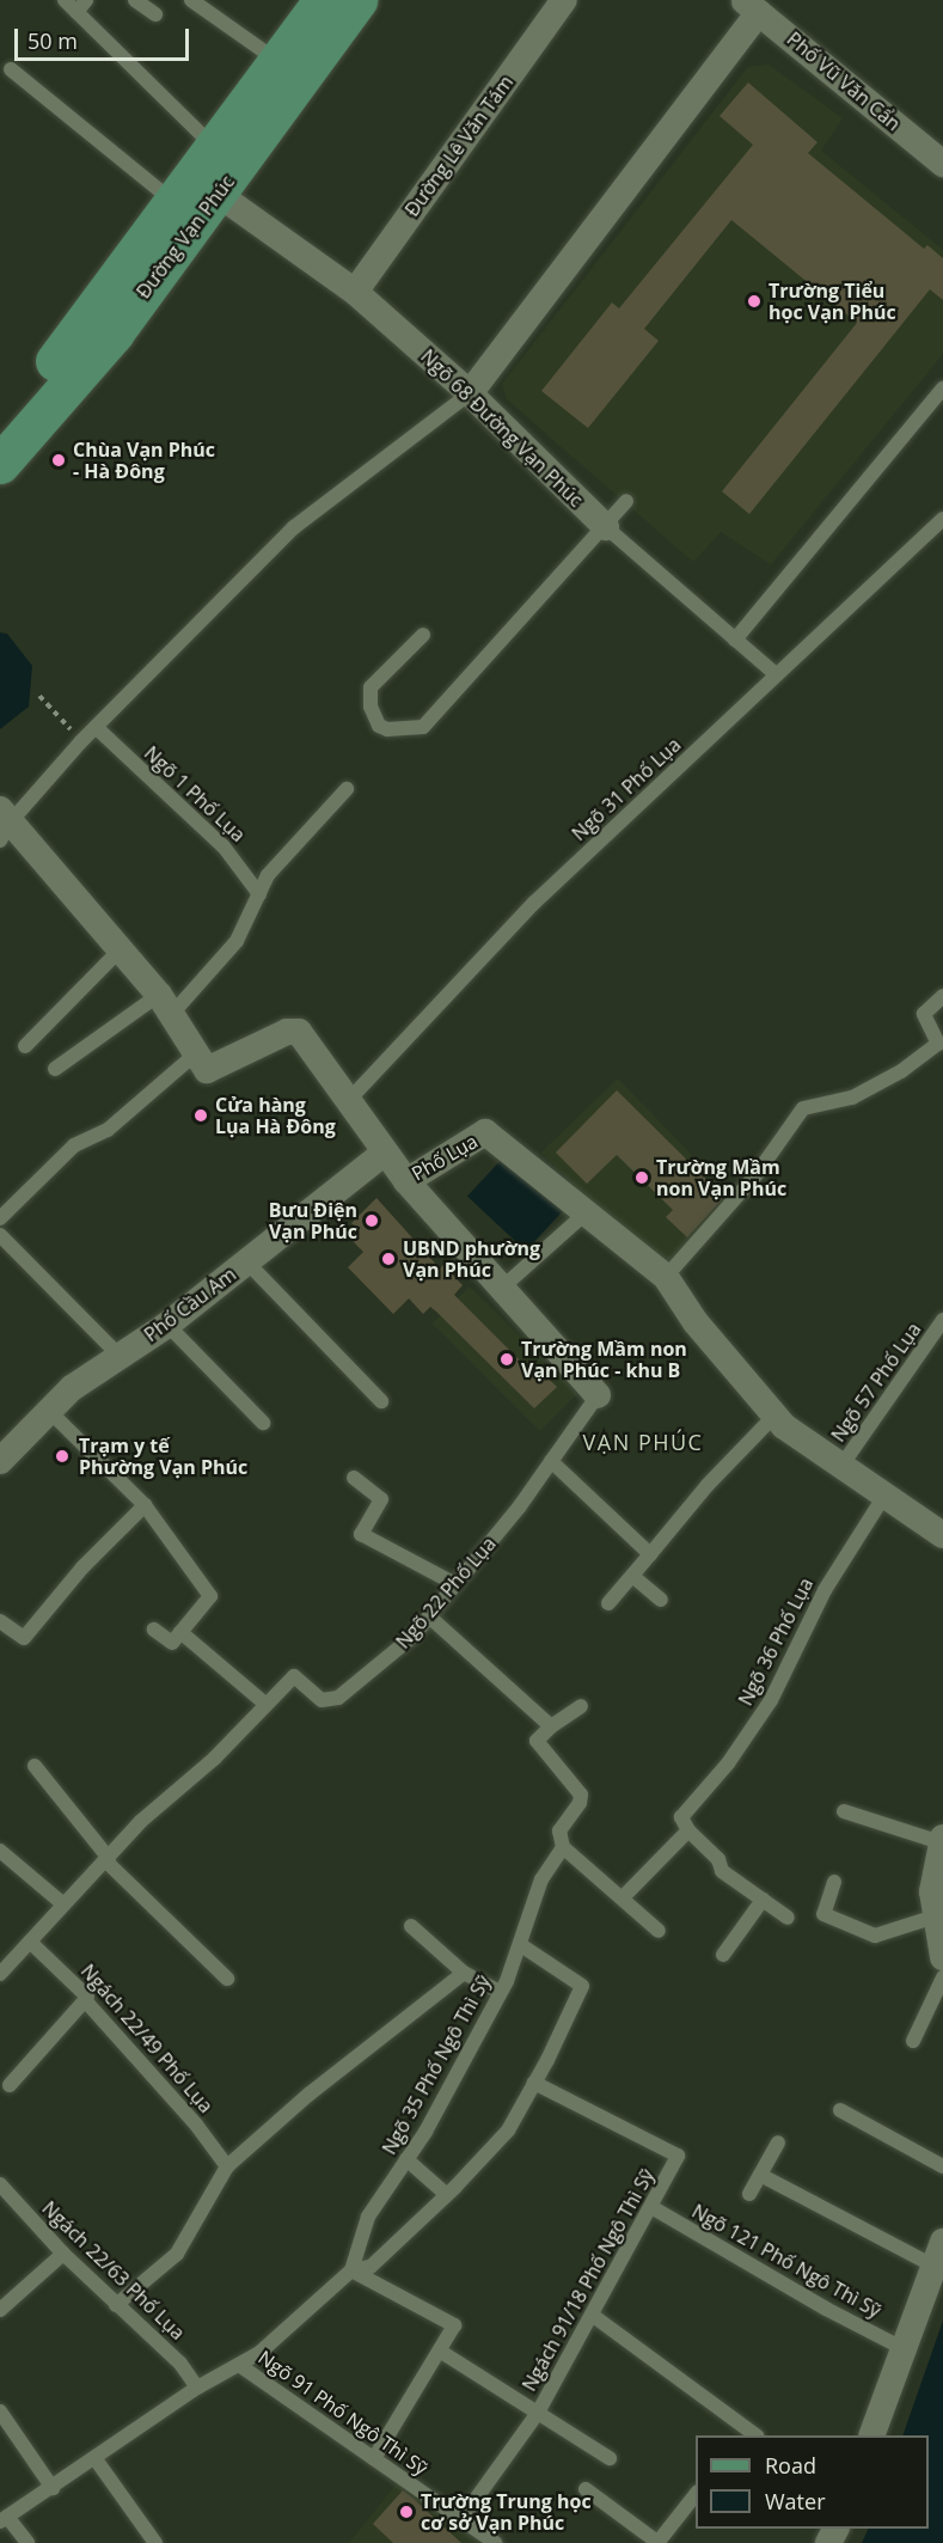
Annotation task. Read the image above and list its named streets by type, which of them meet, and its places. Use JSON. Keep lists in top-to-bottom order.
{
  "streets": {
    "main road": ["Đường Vạn Phúc"],
    "street": [
      "Phố Vũ Văn Cẩn",
      "Đường Lê Văn Tám",
      "Ngõ 68 Đường Vạn Phúc",
      "Phố Lụa",
      "Phố Cầu Am",
      "Ngõ 22 Phố Lụa"
    ],
    "lane": [
      "Ngõ 31 Phố Lụa",
      "Ngõ 1 Phố Lụa",
      "Ngõ 57 Phố Lụa",
      "Ngõ 36 Phố Lụa",
      "Ngách 22/49 Phố Lụa",
      "Ngõ 35 Phố Ngô Thì Sỹ",
      "Ngõ 121 Phố Ngô Thì Sỹ",
      "Ngách 22/63 Phố Lụa",
      "Ngách 91/18 Phố Ngô Thì Sỹ",
      "Ngõ 91 Phố Ngô Thì Sỹ"
    ]
  },
  "crossings": [
    ["Đường Lê Văn Tám", "Ngõ 68 Đường Vạn Phúc"],
    ["Đường Vạn Phúc", "Ngõ 68 Đường Vạn Phúc"],
    ["Ngõ 68 Đường Vạn Phúc", "Ngõ 31 Phố Lụa"],
    ["Ngõ 31 Phố Lụa", "Phố Lụa"],
    ["Phố Lụa", "Phố Cầu Am"],
    ["Phố Lụa", "Ngõ 57 Phố Lụa"],
    ["Phố Lụa", "Ngõ 22 Phố Lụa"],
    ["Phố Lụa", "Ngõ 36 Phố Lụa"],
    ["Ngõ 22 Phố Lụa", "Ngách 22/49 Phố Lụa"],
    ["Ngõ 121 Phố Ngô Thì Sỹ", "Ngách 91/18 Phố Ngô Thì Sỹ"],
    ["Ngách 91/18 Phố Ngô Thì Sỹ", "Ngõ 91 Phố Ngô Thì Sỹ"]
  ],
  "districts": ["VẠN PHÚC"],
  "places": [
    "Trường Tiểu học Vạn Phúc",
    "Chùa Vạn Phúc - Hà Đông",
    "Cửa hàng Lụa Hà Đông",
    "Trường Mầm non Vạn Phúc",
    "Bưu Điện Vạn Phúc",
    "UBND phường Vạn Phúc",
    "Trường Mầm non Vạn Phúc - khu B",
    "Trạm y tế Phường Vạn Phúc",
    "Trường Trung học cơ sở Vạn Phúc"
  ],
  "legend": ["Road", "Water"],
  "scale_bar": "50 m"
}
